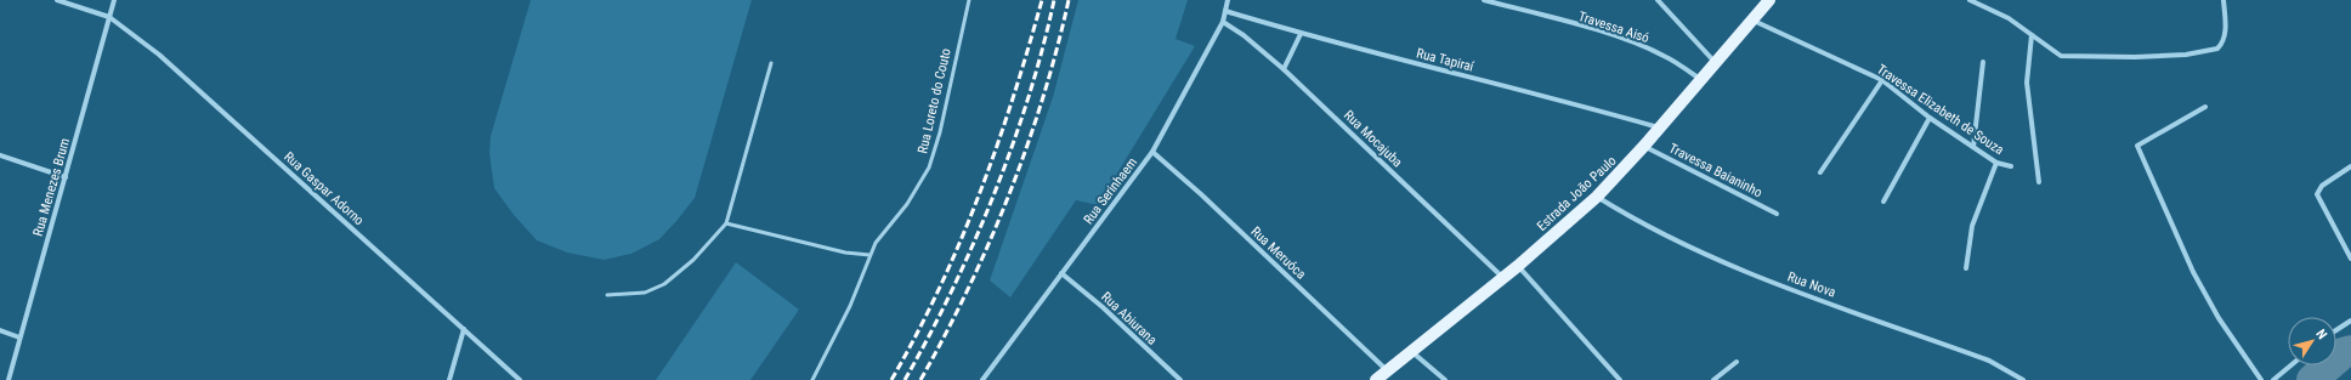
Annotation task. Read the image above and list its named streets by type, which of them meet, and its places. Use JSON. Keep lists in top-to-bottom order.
{
  "streets": {
    "main road": ["Estrada João Paulo"],
    "street": [
      "Travessa Aisó",
      "Rua Tapiraí",
      "Travessa Elizabeth de Souza",
      "Rua Mocajuba",
      "Travessa Baianinho",
      "Rua Menezes Brum",
      "Rua Gaspar Adorno",
      "Rua Serinhaem",
      "Rua Meruóca",
      "Rua Nova",
      "Rua Abiurana"
    ],
    "lane": ["Rua Loreto do Couto"]
  },
  "crossings": [
    ["Travessa Aisó", "Estrada João Paulo"],
    ["Rua Tapiraí", "Rua Serinhaem"],
    ["Rua Tapiraí", "Estrada João Paulo"],
    ["Travessa Elizabeth de Souza", "Estrada João Paulo"],
    ["Rua Mocajuba", "Rua Serinhaem"],
    ["Rua Mocajuba", "Estrada João Paulo"],
    ["Travessa Baianinho", "Estrada João Paulo"],
    ["Rua Menezes Brum", "Rua Gaspar Adorno"],
    ["Rua Serinhaem", "Rua Meruóca"],
    ["Rua Serinhaem", "Rua Abiurana"],
    ["Estrada João Paulo", "Rua Meruóca"],
    ["Estrada João Paulo", "Rua Nova"]
  ],
  "north": "top right"
}
